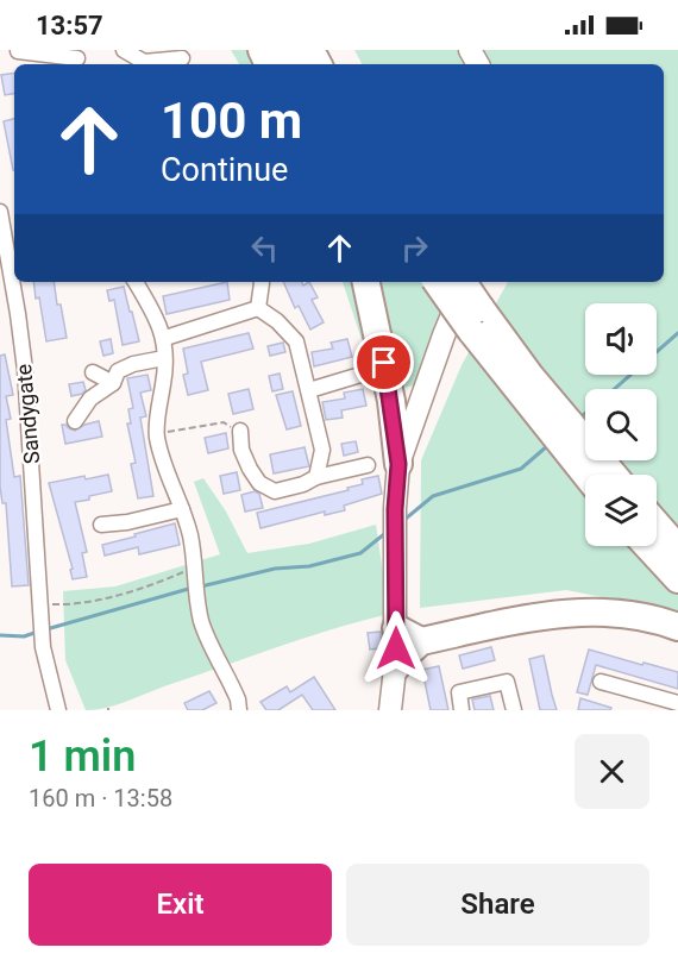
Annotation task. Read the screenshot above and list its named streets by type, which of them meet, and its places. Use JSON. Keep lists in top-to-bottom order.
{
  "streets": {
    "street": ["Sandygate"]
  },
  "page": {
    "status": "13:57",
    "turn": ["100 m", "Continue"],
    "heading": ["1 min", "160 m · 13:58"],
    "buttons": ["Exit", "Share"]
  }
}
